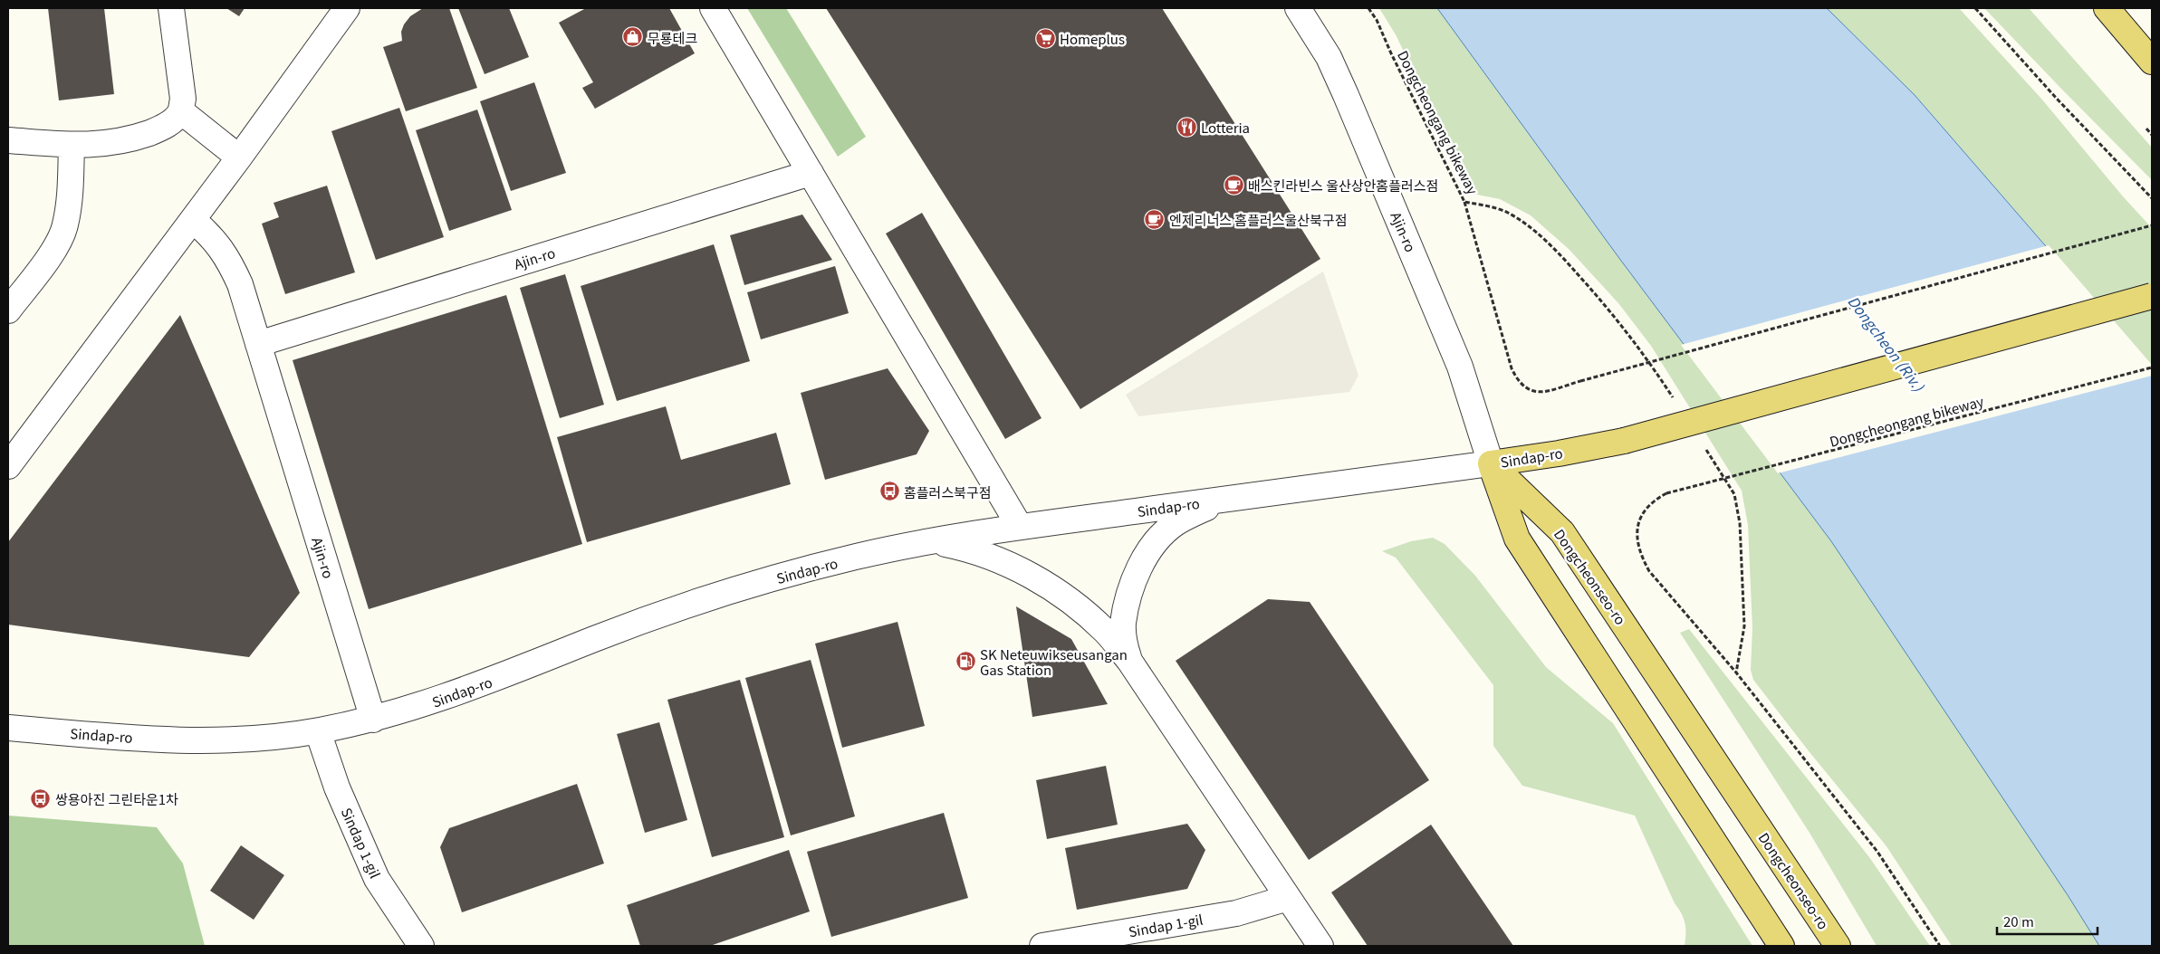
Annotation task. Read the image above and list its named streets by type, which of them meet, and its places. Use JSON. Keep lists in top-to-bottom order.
{
  "streets": {
    "main road": ["Sindap-ro", "Dongcheonseo-ro"],
    "street": ["Ajin-ro", "Sindap 1-gil"],
    "path": ["Dongcheongang bikeway"]
  },
  "crossings": [
    ["Ajin-ro", "Sindap-ro"],
    ["Ajin-ro", "Dongcheonseo-ro"],
    ["Sindap-ro", "Dongcheonseo-ro"],
    ["Sindap-ro", "Sindap 1-gil"]
  ],
  "water": ["Dongcheon (Riv.)"],
  "places": {
    "shop": ["무룡테크"],
    "supermarket": ["Homeplus"],
    "restaurant": ["Lotteria"],
    "cafe": ["배스킨라빈스 울산상안홈플러스점", "엔제리너스 홈플러스울산북구점"],
    "bus stop": ["홈플러스북구점", "쌍용아진 그린타운1차"],
    "fuel station": ["SK Neteuwikseusangan Gas Station"]
  },
  "scale_bar": "20 m"
}
